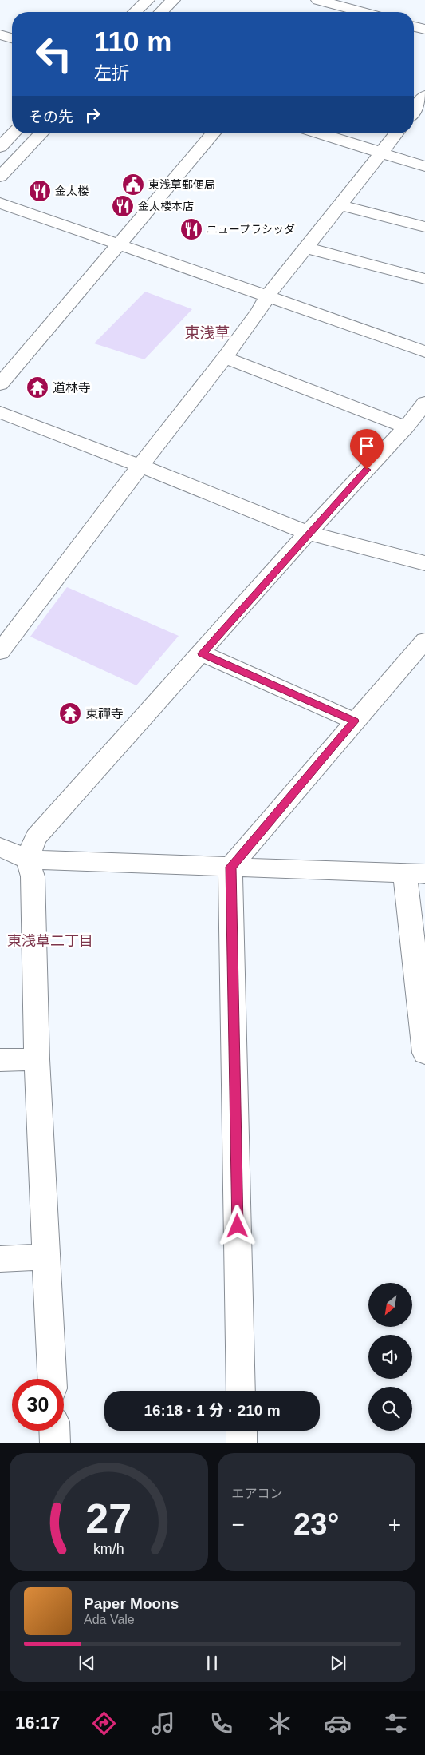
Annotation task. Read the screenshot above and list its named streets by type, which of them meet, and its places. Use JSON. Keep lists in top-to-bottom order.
{
  "districts": ["東浅草", "東浅草二丁目"],
  "places": {
    "public building": ["東浅草郵便局"],
    "restaurant": ["金太楼", "金太楼本店", "ニュープラシッダ"],
    "temple": ["道林寺", "東禪寺"]
  },
  "north": "bottom left",
  "page": {
    "turn": ["110 m", "左折"],
    "then": "その先",
    "limit": "30",
    "trip": "16:18 · 1 分 · 210 m",
    "tile": "エアコン",
    "heat": ["−", "23°", "+"],
    "song": ["Paper Moons", "Ada Vale"],
    "tabs": "16:17",
    "gauge": ["27", "km/h"]
  }
}
